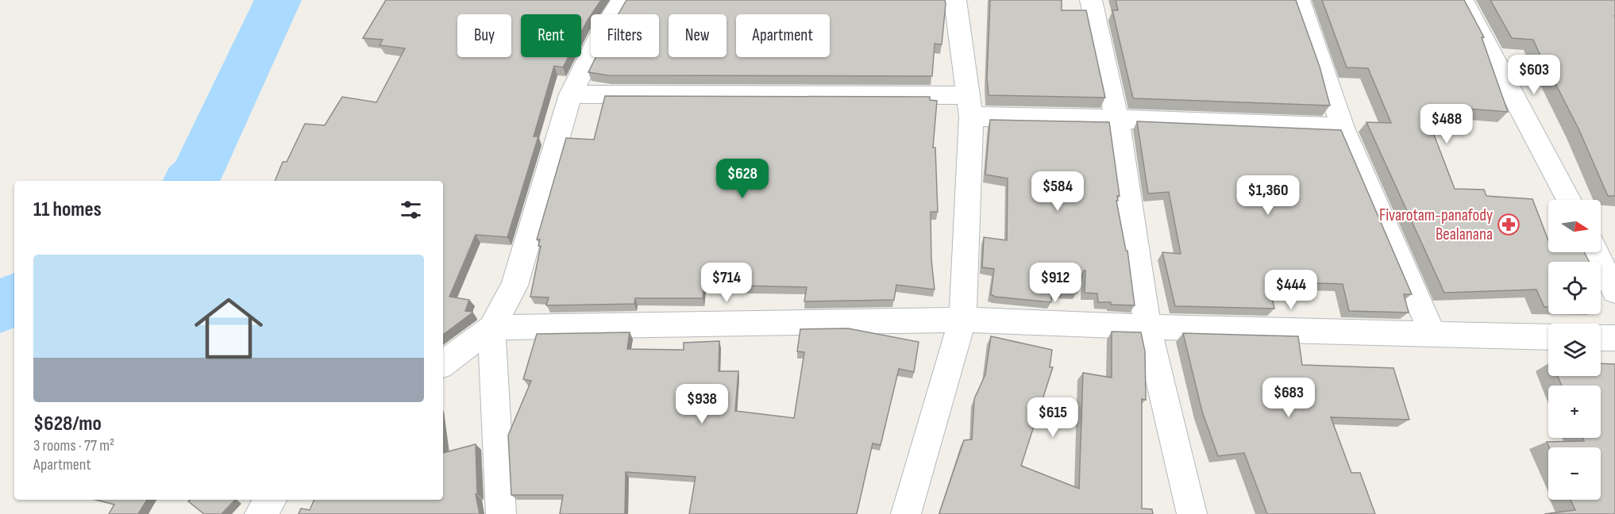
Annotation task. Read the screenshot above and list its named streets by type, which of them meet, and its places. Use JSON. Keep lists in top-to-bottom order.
{
  "places": {
    "pharmacy": ["Fivarotam-panafody Bealanana"]
  },
  "north": "right",
  "page": {
    "chip": [
      "Buy",
      "Rent",
      "Filters",
      "New",
      "Apartment"
    ],
    "price": [
      "$603",
      "$488",
      "$628",
      "$584",
      "$1,360",
      "$714",
      "$912",
      "$444",
      "$683",
      "$938",
      "$615"
    ],
    "heading": "11 homes",
    "map_buttons": ["+", "−"],
    "list": [
      {
        "name": "$628/mo",
        "note": "3 rooms · 77 m² · Apartment"
      }
    ]
  }
}
